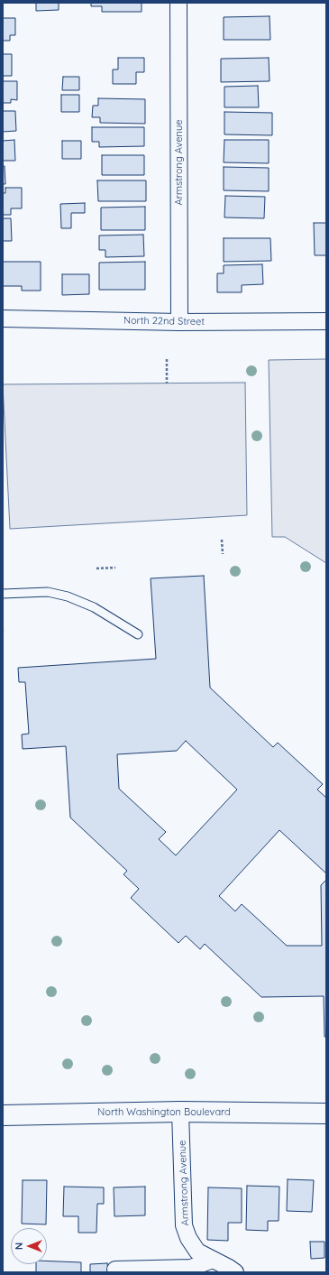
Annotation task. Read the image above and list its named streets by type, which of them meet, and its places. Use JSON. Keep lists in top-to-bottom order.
{
  "streets": {
    "street": ["Armstrong Avenue", "North 22nd Street", "North Washington Boulevard"]
  },
  "crossings": [
    ["Armstrong Avenue", "North 22nd Street"],
    ["Armstrong Avenue", "North Washington Boulevard"]
  ],
  "north": "left"
}
